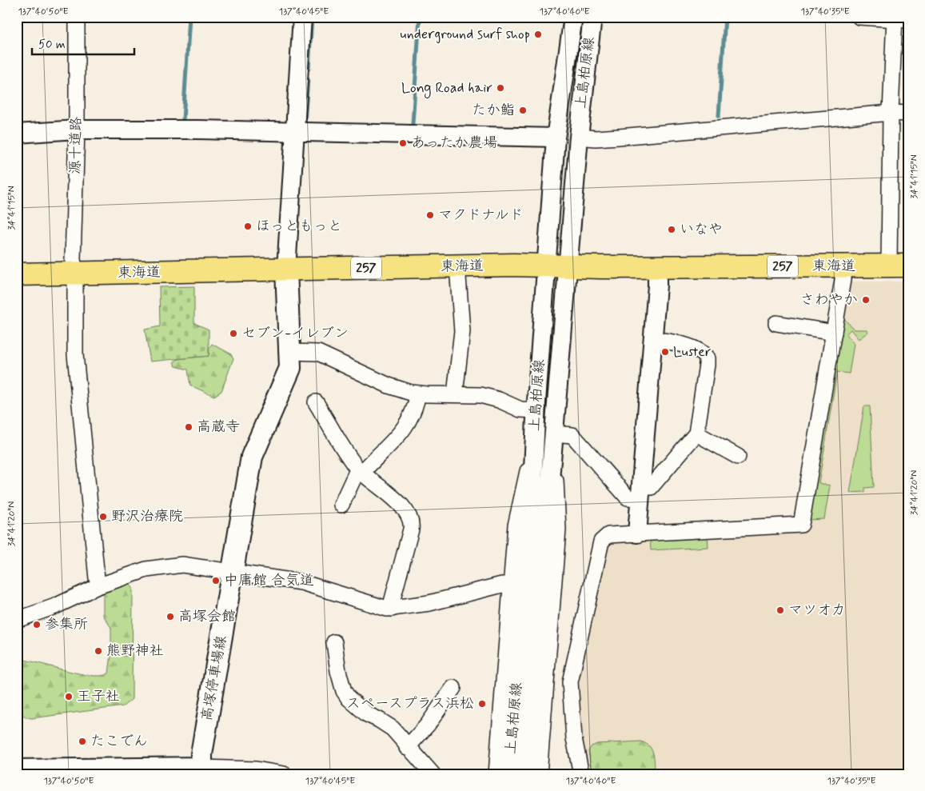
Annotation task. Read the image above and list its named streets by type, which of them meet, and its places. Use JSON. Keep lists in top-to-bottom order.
{
  "streets": {
    "highway": ["東海道", "257"],
    "main road": ["高塚停車場線"],
    "street": ["上島柏原線", "源十道路"]
  },
  "crossings": [
    ["上島柏原線", "東海道"],
    ["源十道路", "東海道"],
    ["東海道", "高塚停車場線"]
  ],
  "places": [
    "underground surf shop",
    "Long Road hair",
    "たか鮨",
    "あったか農場",
    "マクドナルド",
    "ほっともっと",
    "いなや",
    "さわやか",
    "セブン-イレブン",
    "Luster",
    "高蔵寺",
    "野沢治療院",
    "中庸館 合気道",
    "マツオカ",
    "高塚会館",
    "参集所",
    "熊野神社",
    "王子社",
    "スペースプラス浜松",
    "たこでん"
  ],
  "scale_bar": "50 m",
  "coordinates": [
    "137°40'50\"E",
    "137°40'45\"E",
    "137°40'40\"E",
    "137°40'35\"E",
    "34°41'15\"N",
    "34°41'20\"N"
  ]
}
